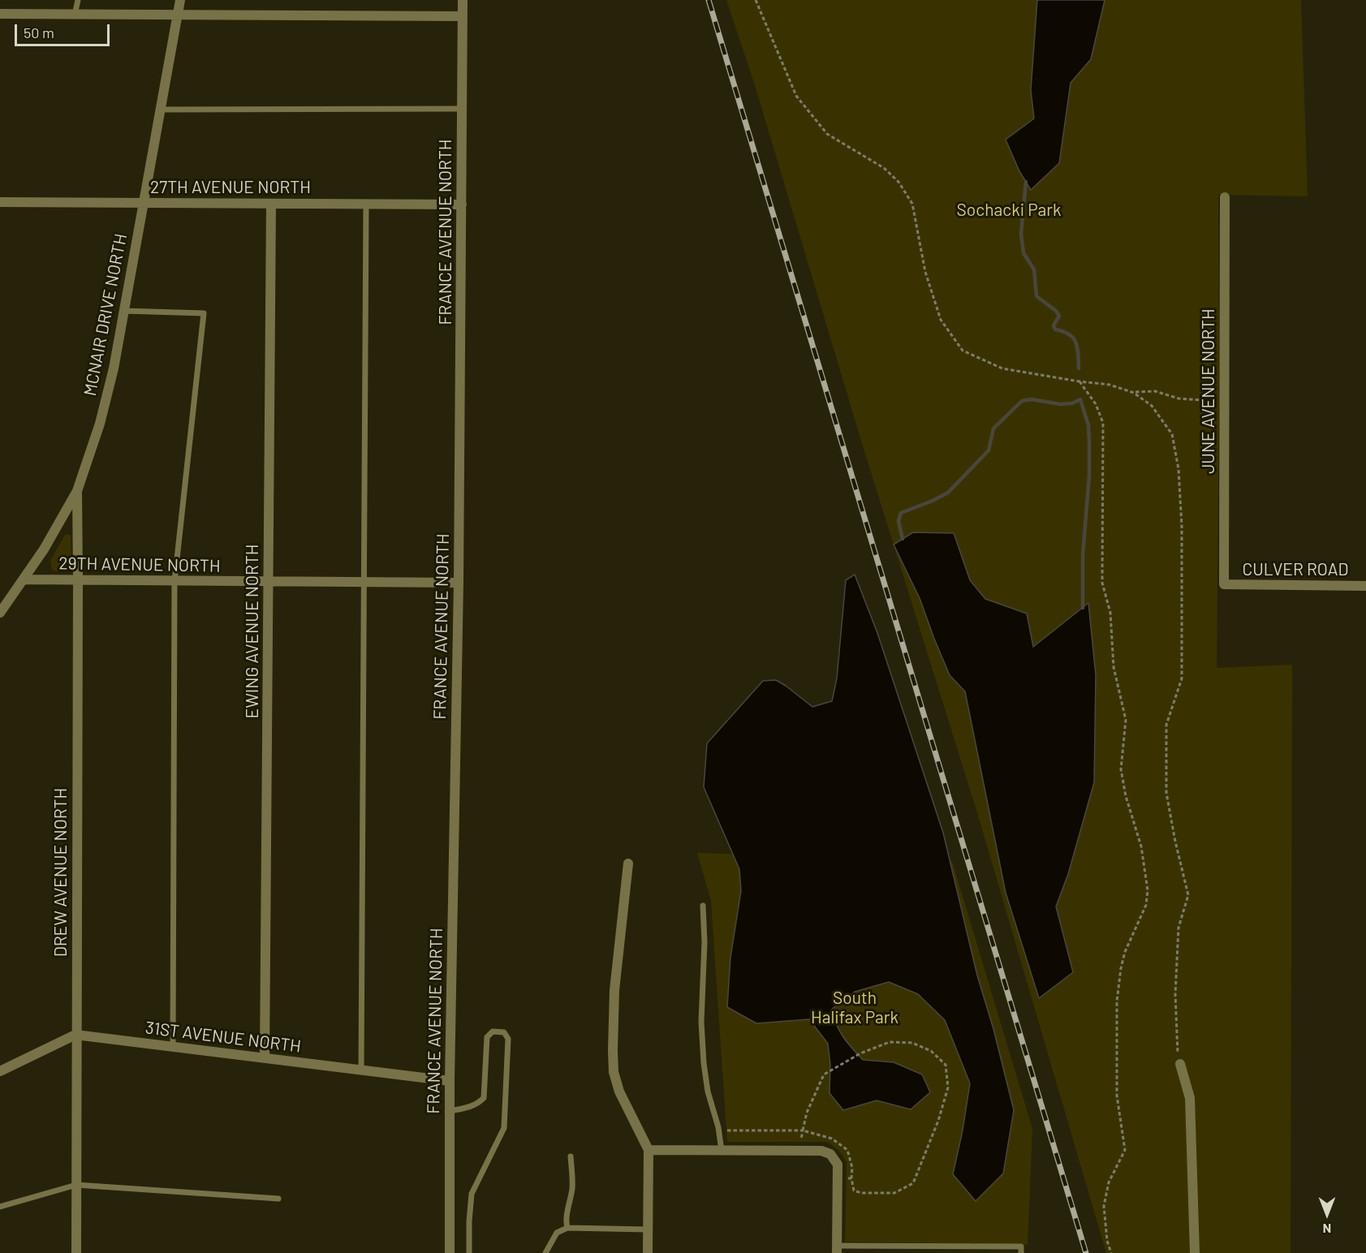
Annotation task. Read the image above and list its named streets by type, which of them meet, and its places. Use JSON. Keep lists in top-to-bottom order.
{
  "streets": {
    "street": [
      "27TH AVENUE NORTH",
      "FRANCE AVENUE NORTH",
      "MCNAIR DRIVE NORTH",
      "JUNE AVENUE NORTH",
      "29TH AVENUE NORTH",
      "CULVER ROAD",
      "EWING AVENUE NORTH",
      "DREW AVENUE NORTH",
      "31ST AVENUE NORTH"
    ]
  },
  "crossings": [
    ["27TH AVENUE NORTH", "FRANCE AVENUE NORTH"],
    ["27TH AVENUE NORTH", "MCNAIR DRIVE NORTH"],
    ["27TH AVENUE NORTH", "EWING AVENUE NORTH"],
    ["FRANCE AVENUE NORTH", "29TH AVENUE NORTH"],
    ["FRANCE AVENUE NORTH", "31ST AVENUE NORTH"],
    ["MCNAIR DRIVE NORTH", "29TH AVENUE NORTH"],
    ["MCNAIR DRIVE NORTH", "DREW AVENUE NORTH"],
    ["JUNE AVENUE NORTH", "CULVER ROAD"],
    ["29TH AVENUE NORTH", "EWING AVENUE NORTH"],
    ["29TH AVENUE NORTH", "DREW AVENUE NORTH"],
    ["EWING AVENUE NORTH", "31ST AVENUE NORTH"],
    ["DREW AVENUE NORTH", "31ST AVENUE NORTH"]
  ],
  "parks": ["Sochacki Park", "South Halifax Park"],
  "scale_bar": "50 m",
  "north": "bottom"
}
